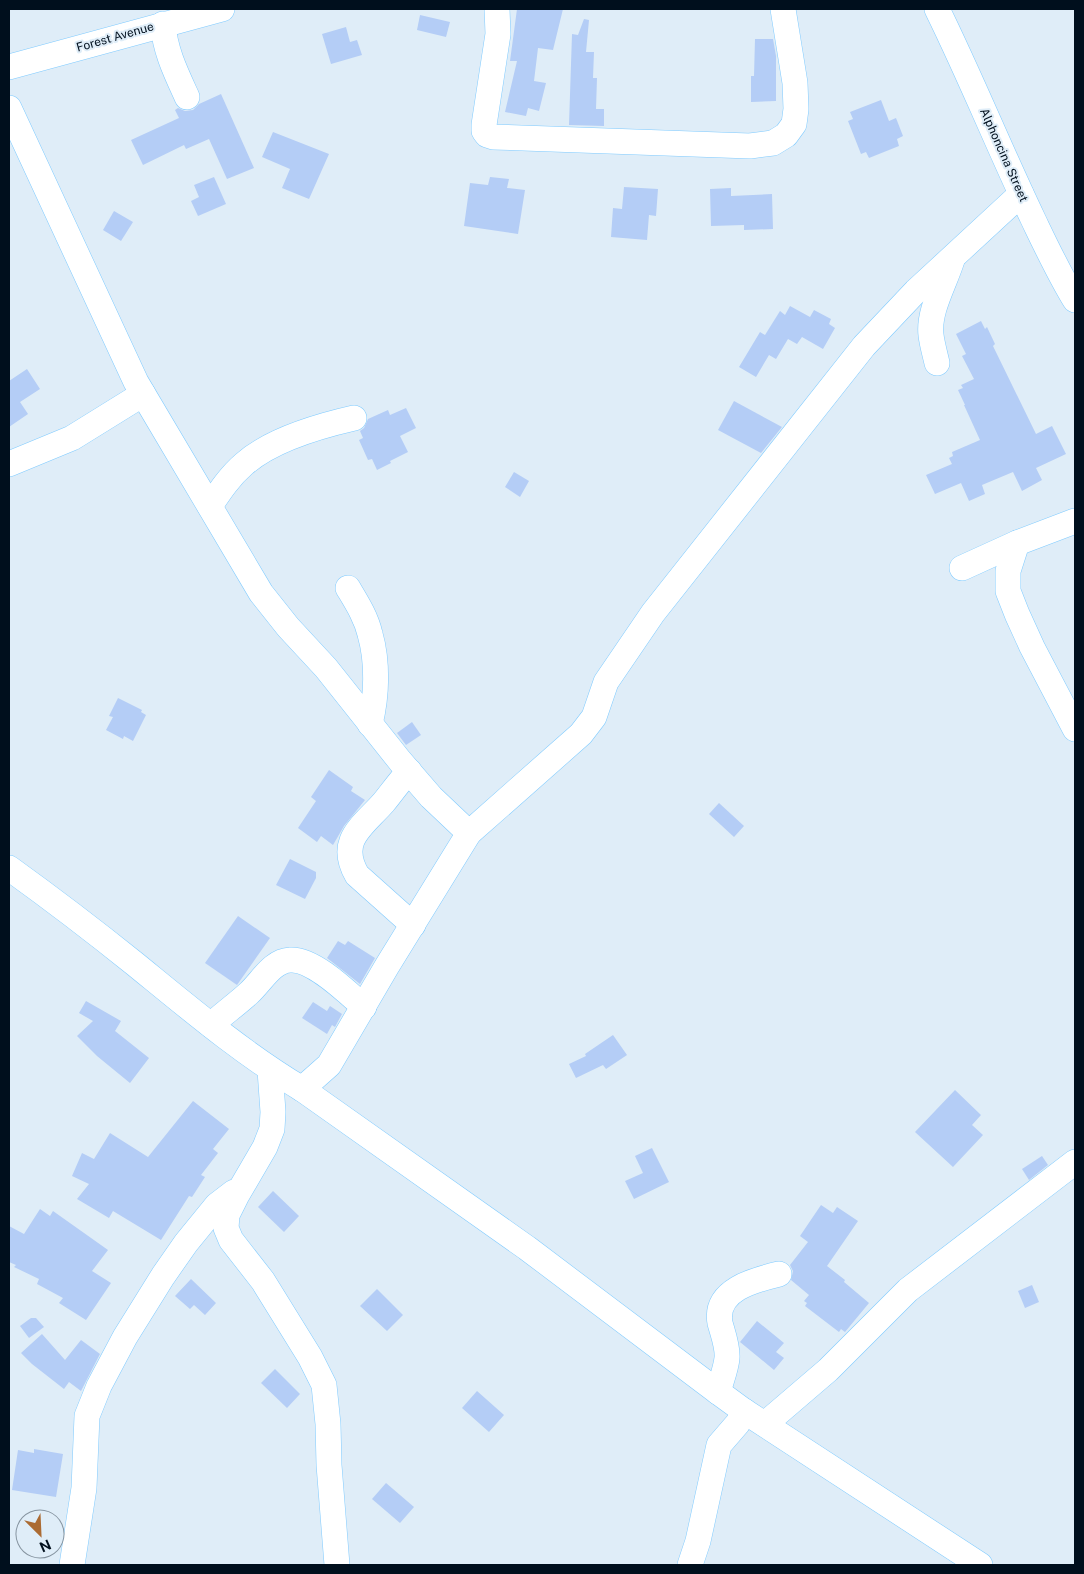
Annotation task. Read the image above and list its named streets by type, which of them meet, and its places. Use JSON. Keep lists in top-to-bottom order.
{
  "streets": {
    "street": ["Forest Avenue", "Alphoncina Street"]
  },
  "north": "bottom right"
}
